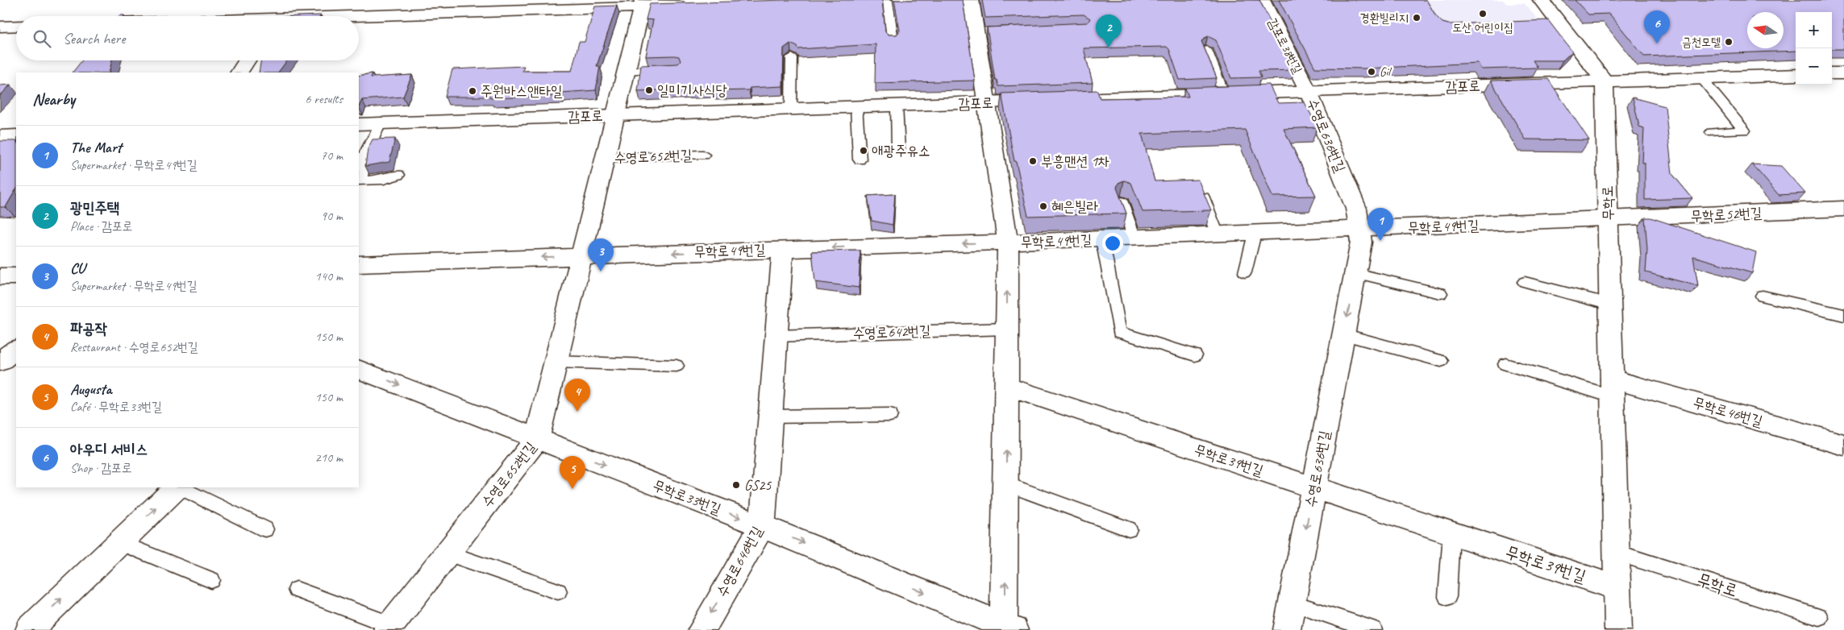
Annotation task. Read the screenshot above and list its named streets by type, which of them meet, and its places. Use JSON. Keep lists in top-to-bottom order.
{
  "streets": {
    "street": [
      "감포로38번길",
      "감포로",
      "수영로636번길",
      "수영로652번길",
      "무학로",
      "무학로52번길",
      "무학로49번길",
      "무학로46번길",
      "무학로39번길",
      "무학로33번길",
      "수영로646번길"
    ],
    "lane": ["수영로642번길"]
  },
  "crossings": [
    ["감포로38번길", "감포로"],
    ["감포로38번길", "수영로636번길"],
    ["감포로", "수영로636번길"],
    ["감포로", "수영로652번길"],
    ["감포로", "무학로"],
    ["수영로636번길", "무학로49번길"],
    ["수영로636번길", "무학로39번길"],
    ["수영로652번길", "무학로49번길"],
    ["수영로652번길", "무학로33번길"],
    ["무학로", "무학로52번길"],
    ["무학로", "무학로49번길"],
    ["무학로", "무학로46번길"],
    ["무학로", "무학로39번길"],
    ["무학로52번길", "무학로49번길"],
    ["무학로49번길", "수영로646번길"],
    ["수영로642번길", "수영로646번길"],
    ["무학로33번길", "수영로646번길"]
  ],
  "one_way": ["무학로49번길", "무학로33번길"],
  "places": [
    "도산 어린이집",
    "경환빌리지",
    "금천모텔",
    "Gil",
    "일미기사식당",
    "주원바스앤타일",
    "애광주유소",
    "부흥맨션 1차",
    "혜은빌라",
    "GS25"
  ],
  "north": "left",
  "page": {
    "pins": [
      "6",
      "2",
      "1",
      "3",
      "4",
      "5"
    ],
    "map_buttons": ["+", "−"],
    "search": "Search here",
    "heading": ["Nearby", "6 results"],
    "list": [
      {
        "mark": "1",
        "name": "The Mart",
        "note": "Supermarket · 무학로49번길",
        "value": "70 m"
      },
      {
        "mark": "2",
        "name": "광민주택",
        "note": "Place · 감포로",
        "value": "90 m"
      },
      {
        "mark": "3",
        "name": "CU",
        "note": "Supermarket · 무학로49번길",
        "value": "140 m"
      },
      {
        "mark": "4",
        "name": "파공작",
        "note": "Restaurant · 수영로652번길",
        "value": "150 m"
      },
      {
        "mark": "5",
        "name": "Augusta",
        "note": "Café · 무학로33번길",
        "value": "150 m"
      },
      {
        "mark": "6",
        "name": "아우디 서비스",
        "note": "Shop · 감포로",
        "value": "210 m"
      }
    ]
  }
}
